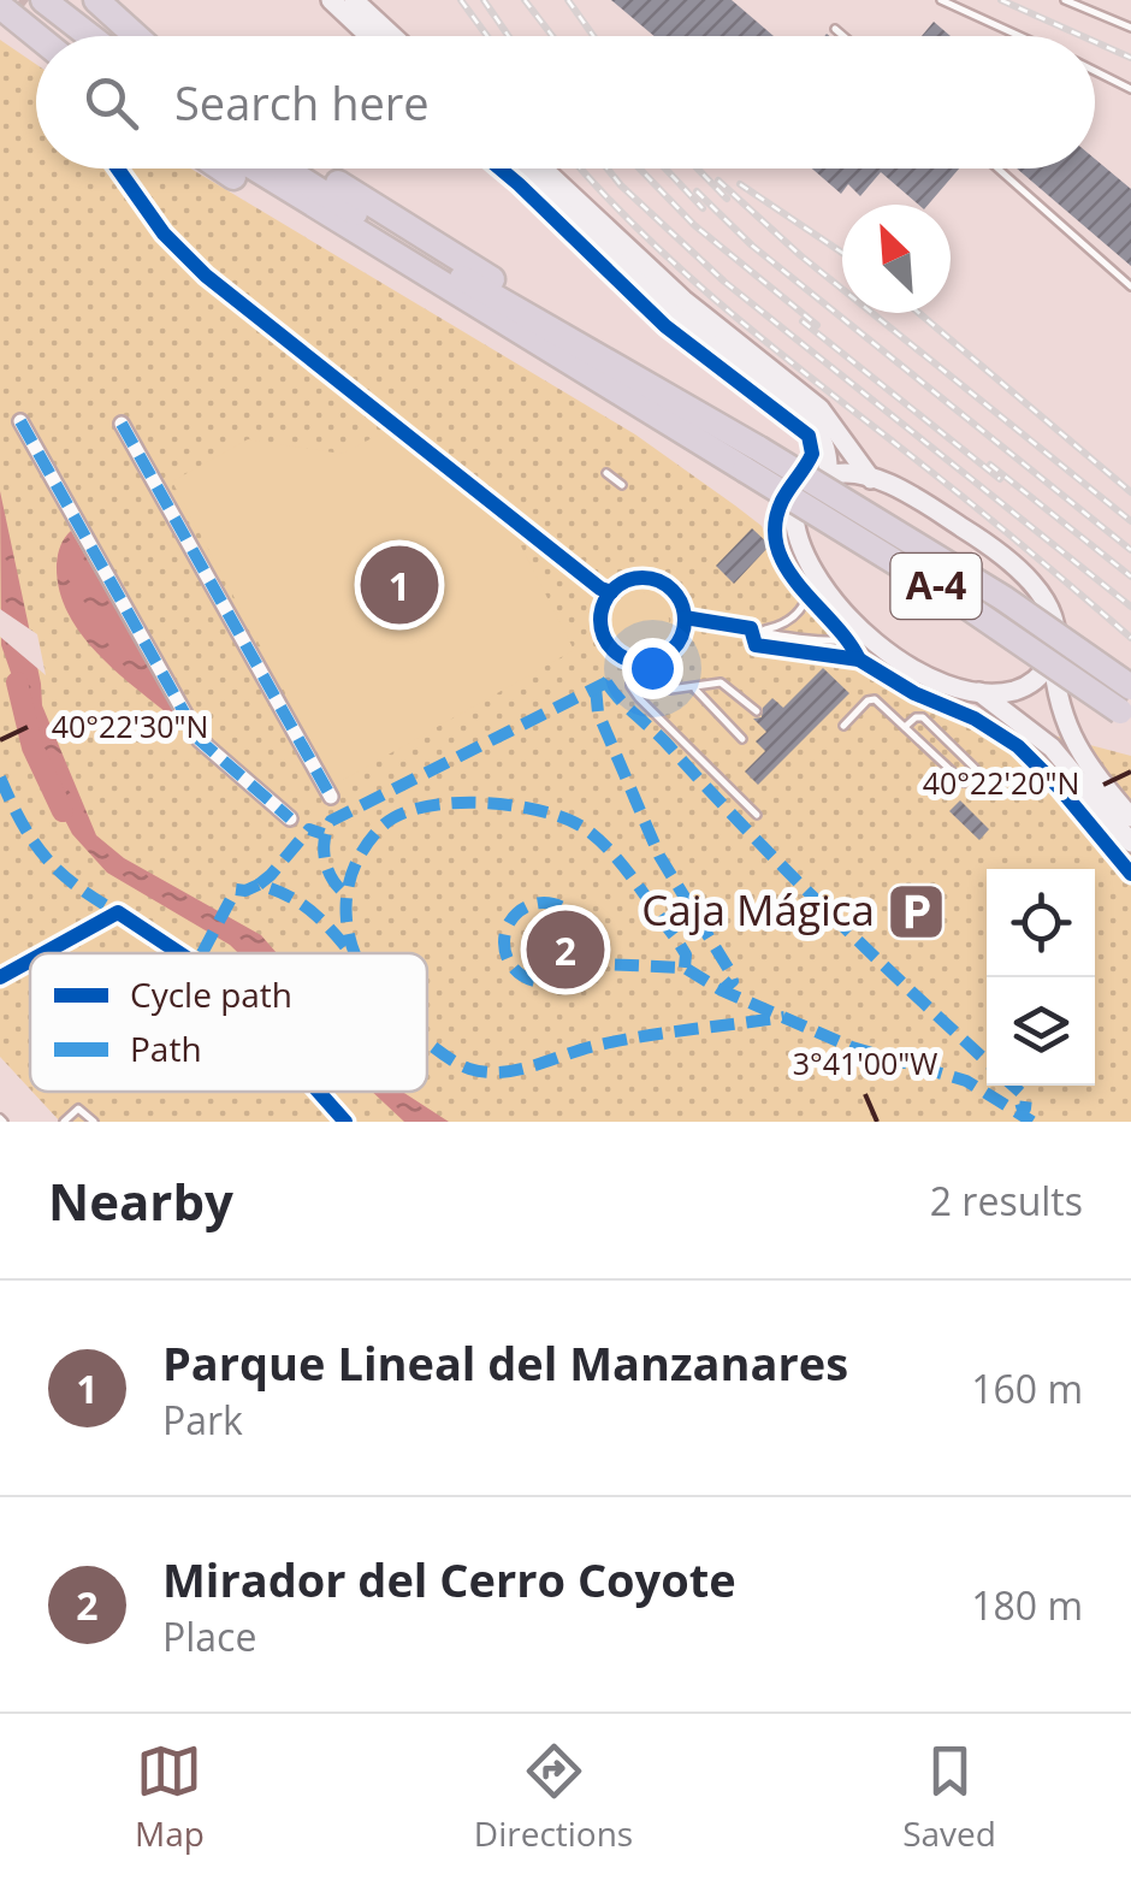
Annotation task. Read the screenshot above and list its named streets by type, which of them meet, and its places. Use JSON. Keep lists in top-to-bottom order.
{
  "streets": {
    "highway": ["A-4"]
  },
  "places": {
    "parking": ["Caja Mágica"]
  },
  "legend": ["Cycle path", "Path"],
  "north": "top left",
  "page": {
    "search": "Search here",
    "pins": ["1", "2"],
    "heading": ["Nearby", "2 results"],
    "list": [
      {
        "mark": "1",
        "name": "Parque Lineal del Manzanares",
        "note": "Park",
        "value": "160 m"
      },
      {
        "mark": "2",
        "name": "Mirador del Cerro Coyote",
        "note": "Place",
        "value": "180 m"
      }
    ],
    "nav": ["Map", "Directions", "Saved"]
  },
  "coordinates": ["40°22'30\"N", "40°22'20\"N", "3°41'00\"W"]
}
